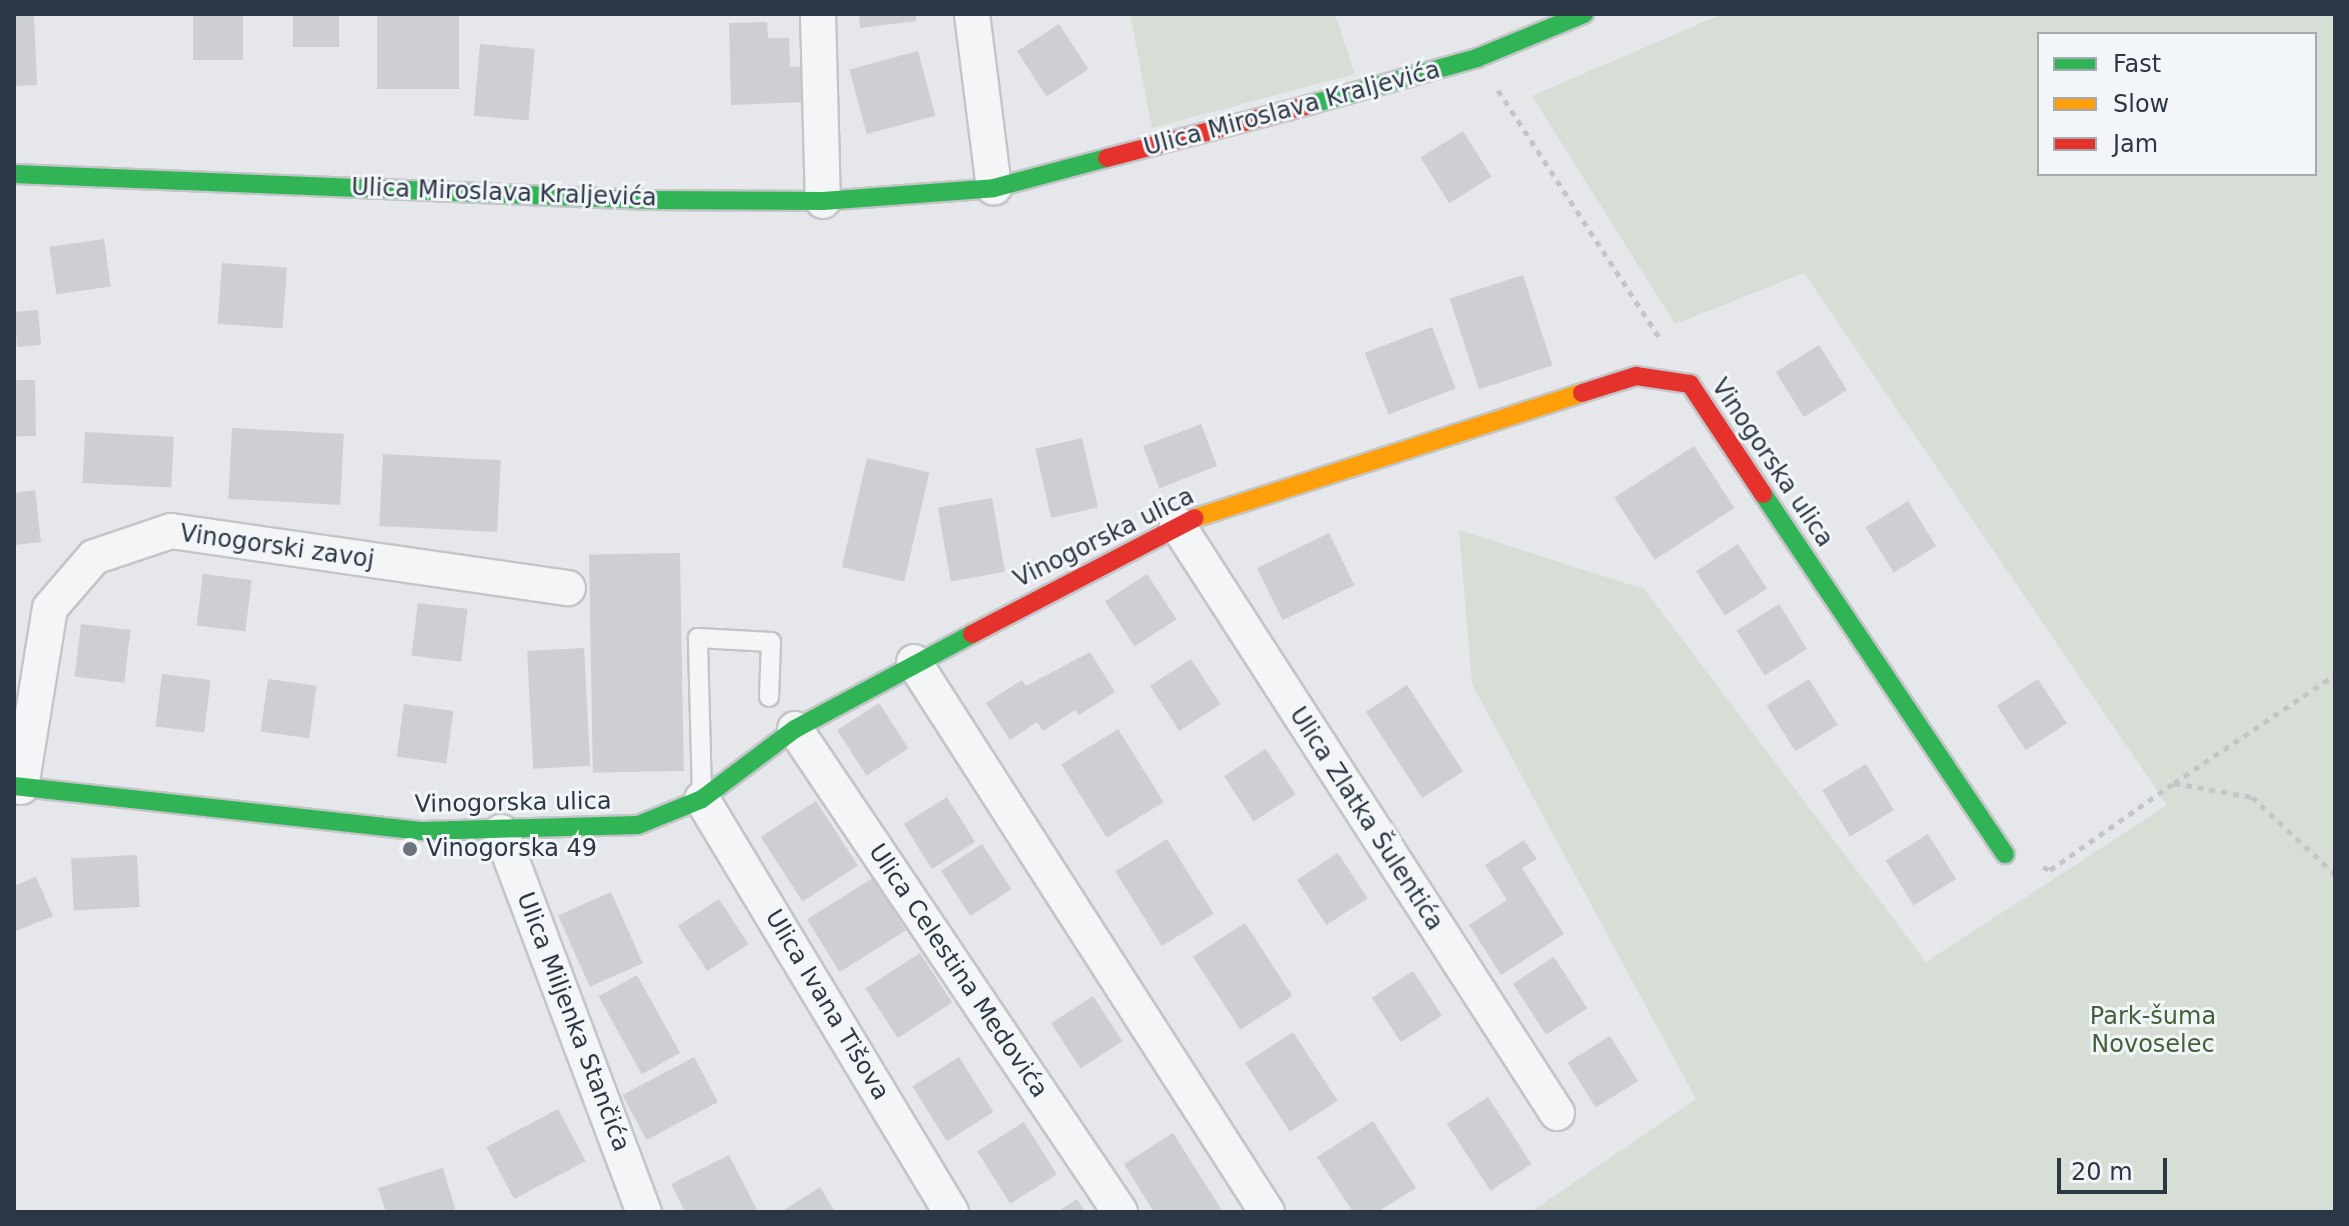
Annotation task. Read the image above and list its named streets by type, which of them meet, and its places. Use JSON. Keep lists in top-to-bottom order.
{
  "streets": {
    "street": [
      "Ulica Miroslava Kraljevića",
      "Vinogorska ulica",
      "Vinogorski zavoj",
      "Ulica Zlatka Šulentića",
      "Ulica Celestina Medovića",
      "Ulica Ivana Tišova",
      "Ulica Miljenka Stančića"
    ]
  },
  "crossings": [
    ["Vinogorska ulica", "Vinogorski zavoj"],
    ["Vinogorska ulica", "Ulica Zlatka Šulentića"],
    ["Vinogorska ulica", "Ulica Celestina Medovića"],
    ["Vinogorska ulica", "Ulica Ivana Tišova"],
    ["Vinogorska ulica", "Ulica Miljenka Stančića"]
  ],
  "parks": ["Park-šuma Novoselec"],
  "places": ["Vinogorska 49"],
  "legend": ["Fast", "Slow", "Jam"],
  "scale_bar": "20 m"
}
